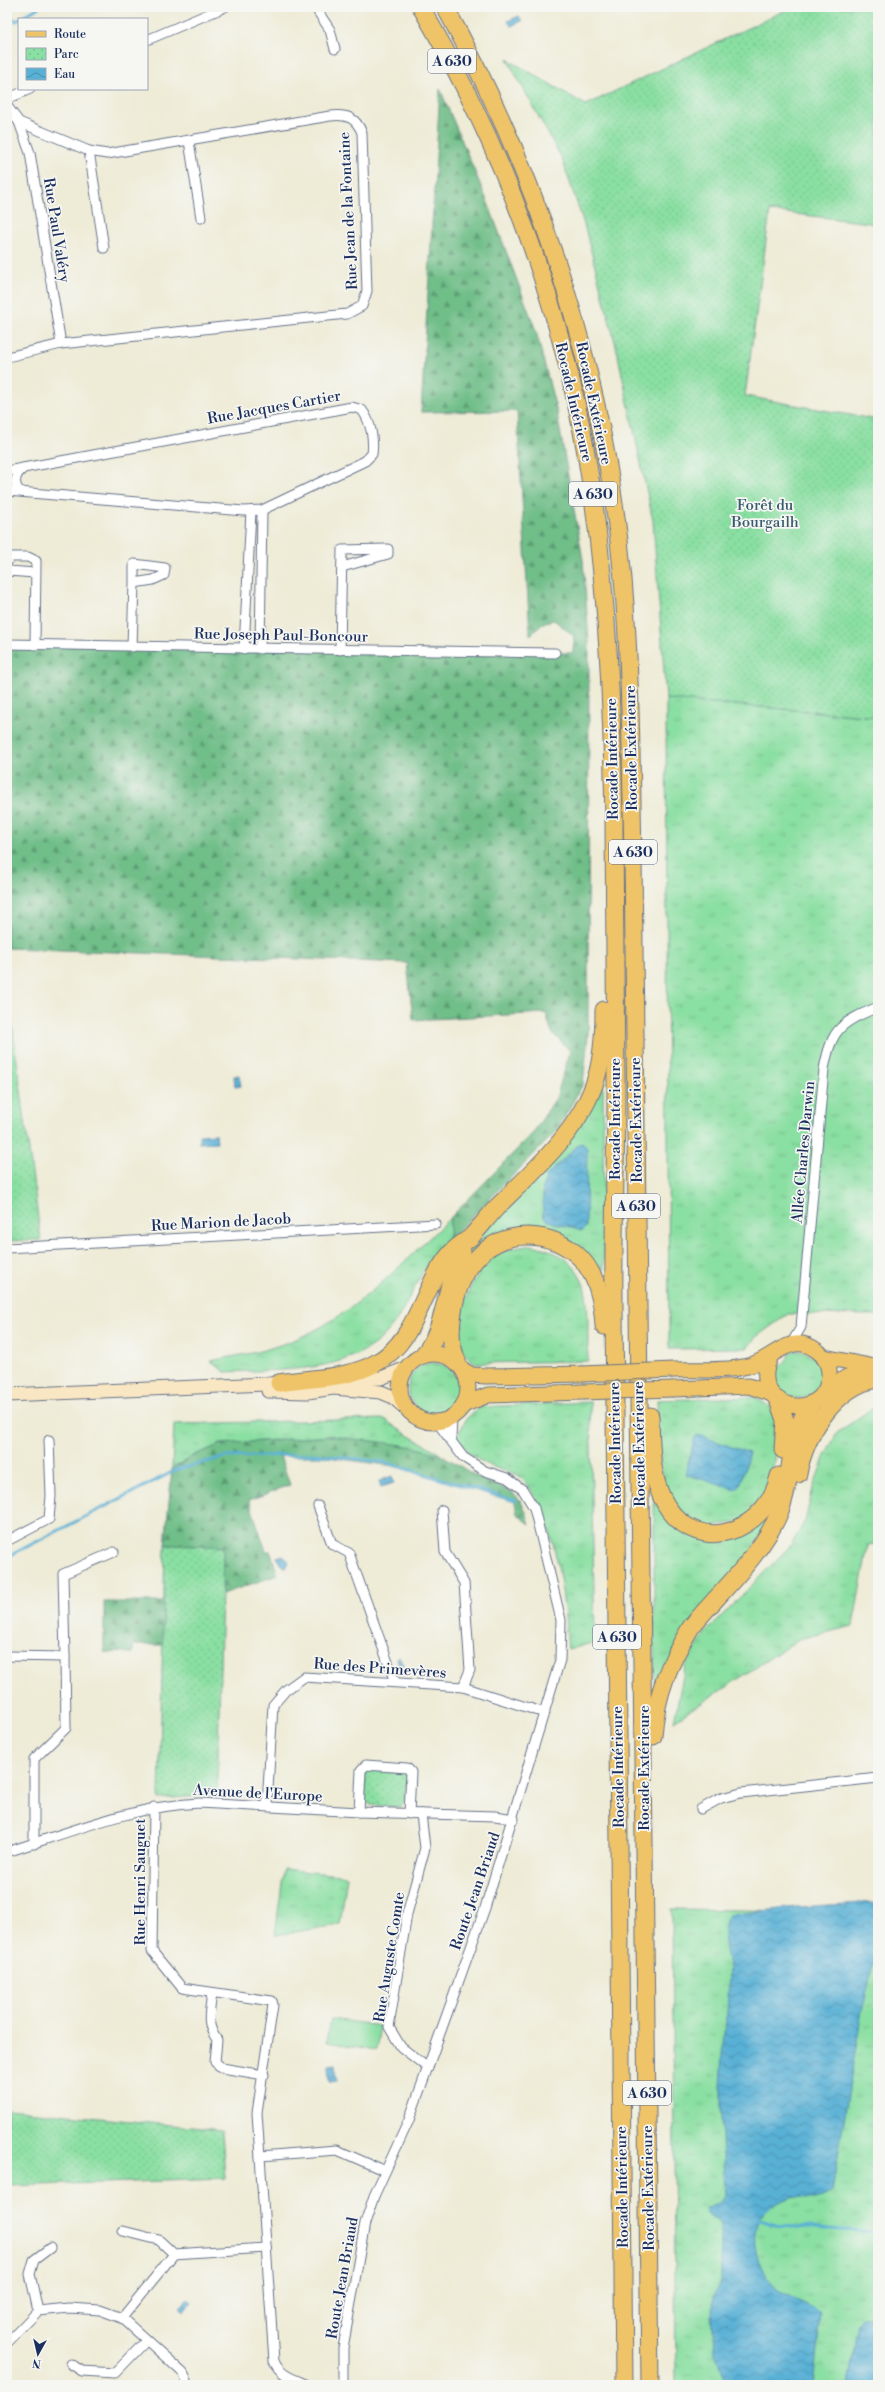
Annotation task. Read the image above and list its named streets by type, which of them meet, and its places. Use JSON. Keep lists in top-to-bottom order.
{
  "streets": {
    "highway": ["A 630", "Rocade Intérieure", "Rocade Extérieure"],
    "street": [
      "Rue Jean de la Fontaine",
      "Rue Paul Valéry",
      "Rue Jacques Cartier",
      "Rue Joseph Paul-Boncour",
      "Allée Charles Darwin",
      "Rue Marion de Jacob",
      "Rue des Primevères",
      "Avenue de l'Europe",
      "Rue Henri Sauguet",
      "Route Jean Briaud",
      "Rue Auguste Comte"
    ]
  },
  "crossings": [
    ["Rue Jean de la Fontaine", "Rue Paul Valéry"],
    ["Rue des Primevères", "Avenue de l'Europe"],
    ["Rue des Primevères", "Route Jean Briaud"],
    ["Avenue de l'Europe", "Rue Henri Sauguet"],
    ["Avenue de l'Europe", "Route Jean Briaud"],
    ["Avenue de l'Europe", "Rue Auguste Comte"],
    ["Route Jean Briaud", "Rue Auguste Comte"]
  ],
  "parks": ["Forêt du Bourgailh"],
  "legend": ["Route", "Parc", "Eau"],
  "north": "bottom"
}
